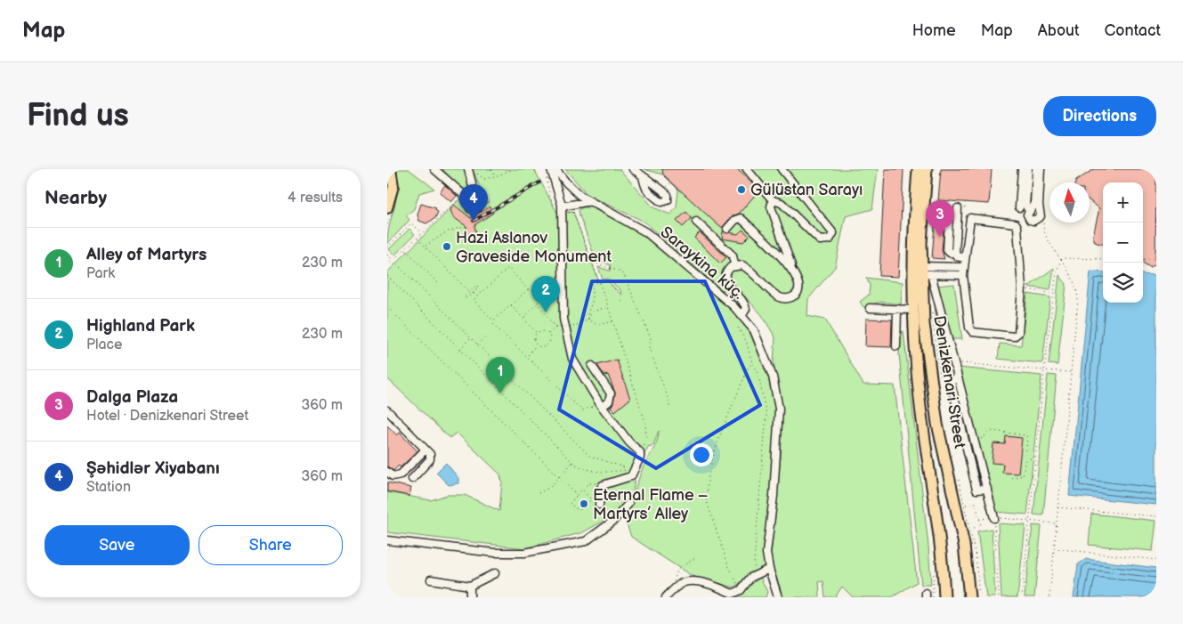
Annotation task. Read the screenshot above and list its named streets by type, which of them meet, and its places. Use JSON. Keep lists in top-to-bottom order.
{
  "streets": {
    "highway": ["Denizkenari Street"],
    "street": ["Saraykina küç."]
  },
  "places": ["Gülüstan Sarayı", "Hazi Aslanov Graveside Monument", "Eternal Flame – Martyrs’ Alley"],
  "north": "top",
  "page": {
    "header": "Map",
    "nav": [
      "Home",
      "Map",
      "About",
      "Contact"
    ],
    "buttons": [
      "Directions",
      ["Save", "Share"]
    ],
    "title": "Find us",
    "heading": ["Nearby", "4 results"],
    "map_buttons": ["+", "−"],
    "pins": [
      "4",
      "3",
      "2",
      "1"
    ],
    "list": [
      {
        "mark": "1",
        "name": "Alley of Martyrs",
        "note": "Park",
        "value": "230 m"
      },
      {
        "mark": "2",
        "name": "Highland Park",
        "note": "Place",
        "value": "230 m"
      },
      {
        "mark": "3",
        "name": "Dalga Plaza",
        "note": "Hotel · Denizkenari Street",
        "value": "360 m"
      },
      {
        "mark": "4",
        "name": "Şəhidlər Xiyabanı",
        "note": "Station",
        "value": "360 m"
      }
    ]
  }
}
